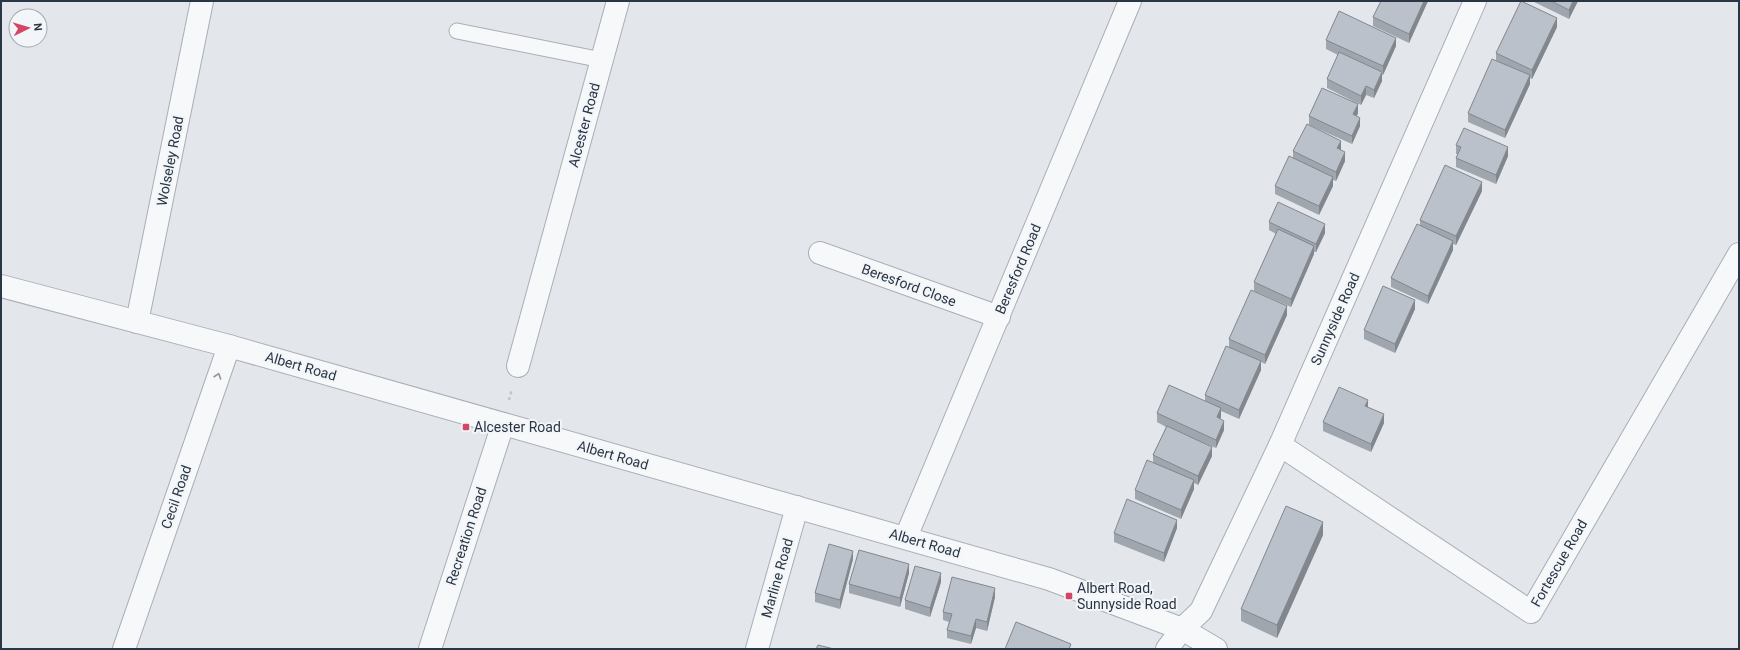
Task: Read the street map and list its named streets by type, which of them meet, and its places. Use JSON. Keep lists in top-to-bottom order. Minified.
{"streets":{"street":["Alcester Road","Wolseley Road","Beresford Road","Beresford Close","Sunnyside Road","Albert Road","Cecil Road","Recreation Road","Fortescue Road","Marline Road"]},"crossings":[["Wolseley Road","Albert Road"],["Beresford Road","Beresford Close"],["Beresford Road","Albert Road"],["Sunnyside Road","Albert Road"],["Sunnyside Road","Fortescue Road"],["Albert Road","Cecil Road"],["Albert Road","Recreation Road"],["Albert Road","Marline Road"]],"one_way":["Cecil Road"],"places":{"transit":["Alcester Road","Albert Road, Sunnyside Road"]},"north":"right"}
